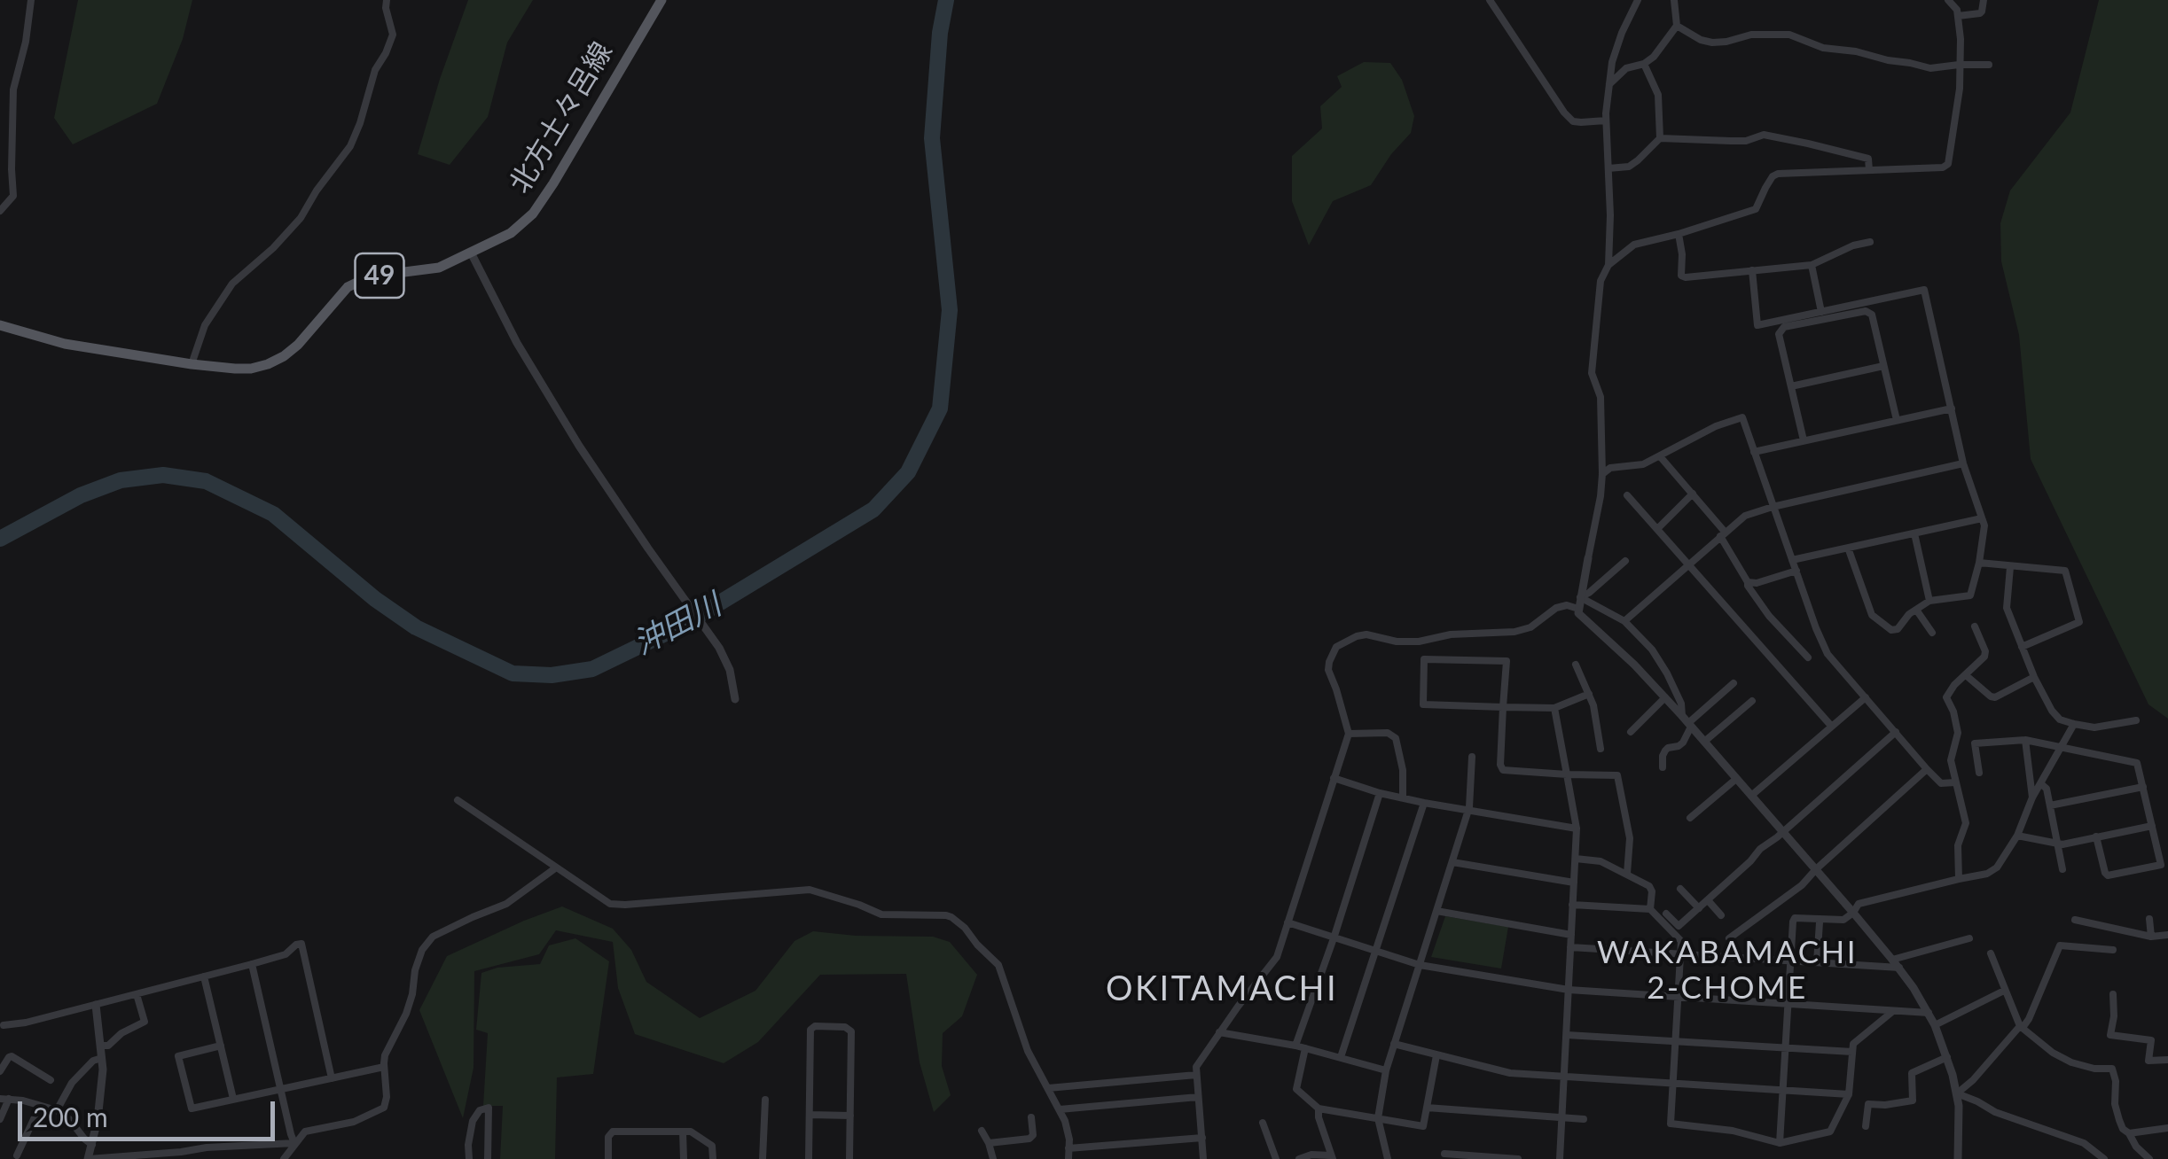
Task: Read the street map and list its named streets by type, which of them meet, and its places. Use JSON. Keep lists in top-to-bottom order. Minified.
{"streets":{"main road":["北方土々呂線","49"]},"districts":["WAKABAMACHI 2-CHOME","OKITAMACHI"],"water":["沖田川"],"scale_bar":"200 m"}
